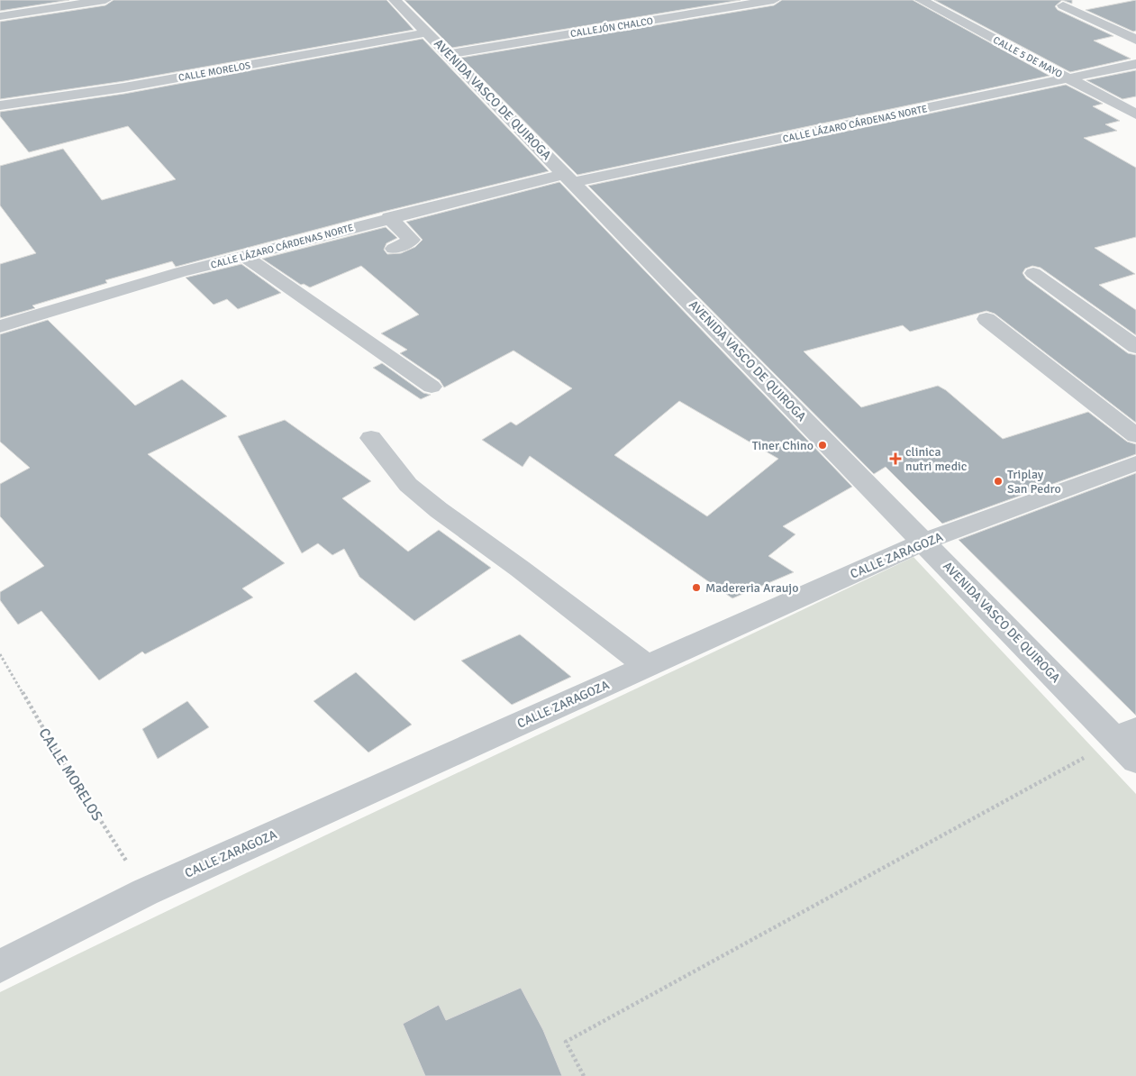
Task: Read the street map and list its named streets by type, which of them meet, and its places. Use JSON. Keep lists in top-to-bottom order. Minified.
{"streets":{"street":["CALLEJÓN CHALCO","CALLE 5 DE MAYO","CALLE MORELOS","AVENIDA VASCO DE QUIROGA","CALLE LÁZARO CÁRDENAS NORTE","CALLE ZARAGOZA"]},"crossings":[["CALLEJÓN CHALCO","AVENIDA VASCO DE QUIROGA"],["CALLE 5 DE MAYO","CALLE LÁZARO CÁRDENAS NORTE"],["CALLE MORELOS","AVENIDA VASCO DE QUIROGA"],["CALLE MORELOS","CALLE ZARAGOZA"],["AVENIDA VASCO DE QUIROGA","CALLE LÁZARO CÁRDENAS NORTE"],["AVENIDA VASCO DE QUIROGA","CALLE ZARAGOZA"]],"places":{"other":["Tiner Chino","Triplay San Pedro","Madereria Araujo"],"health":["clinica nutri medic"]}}
